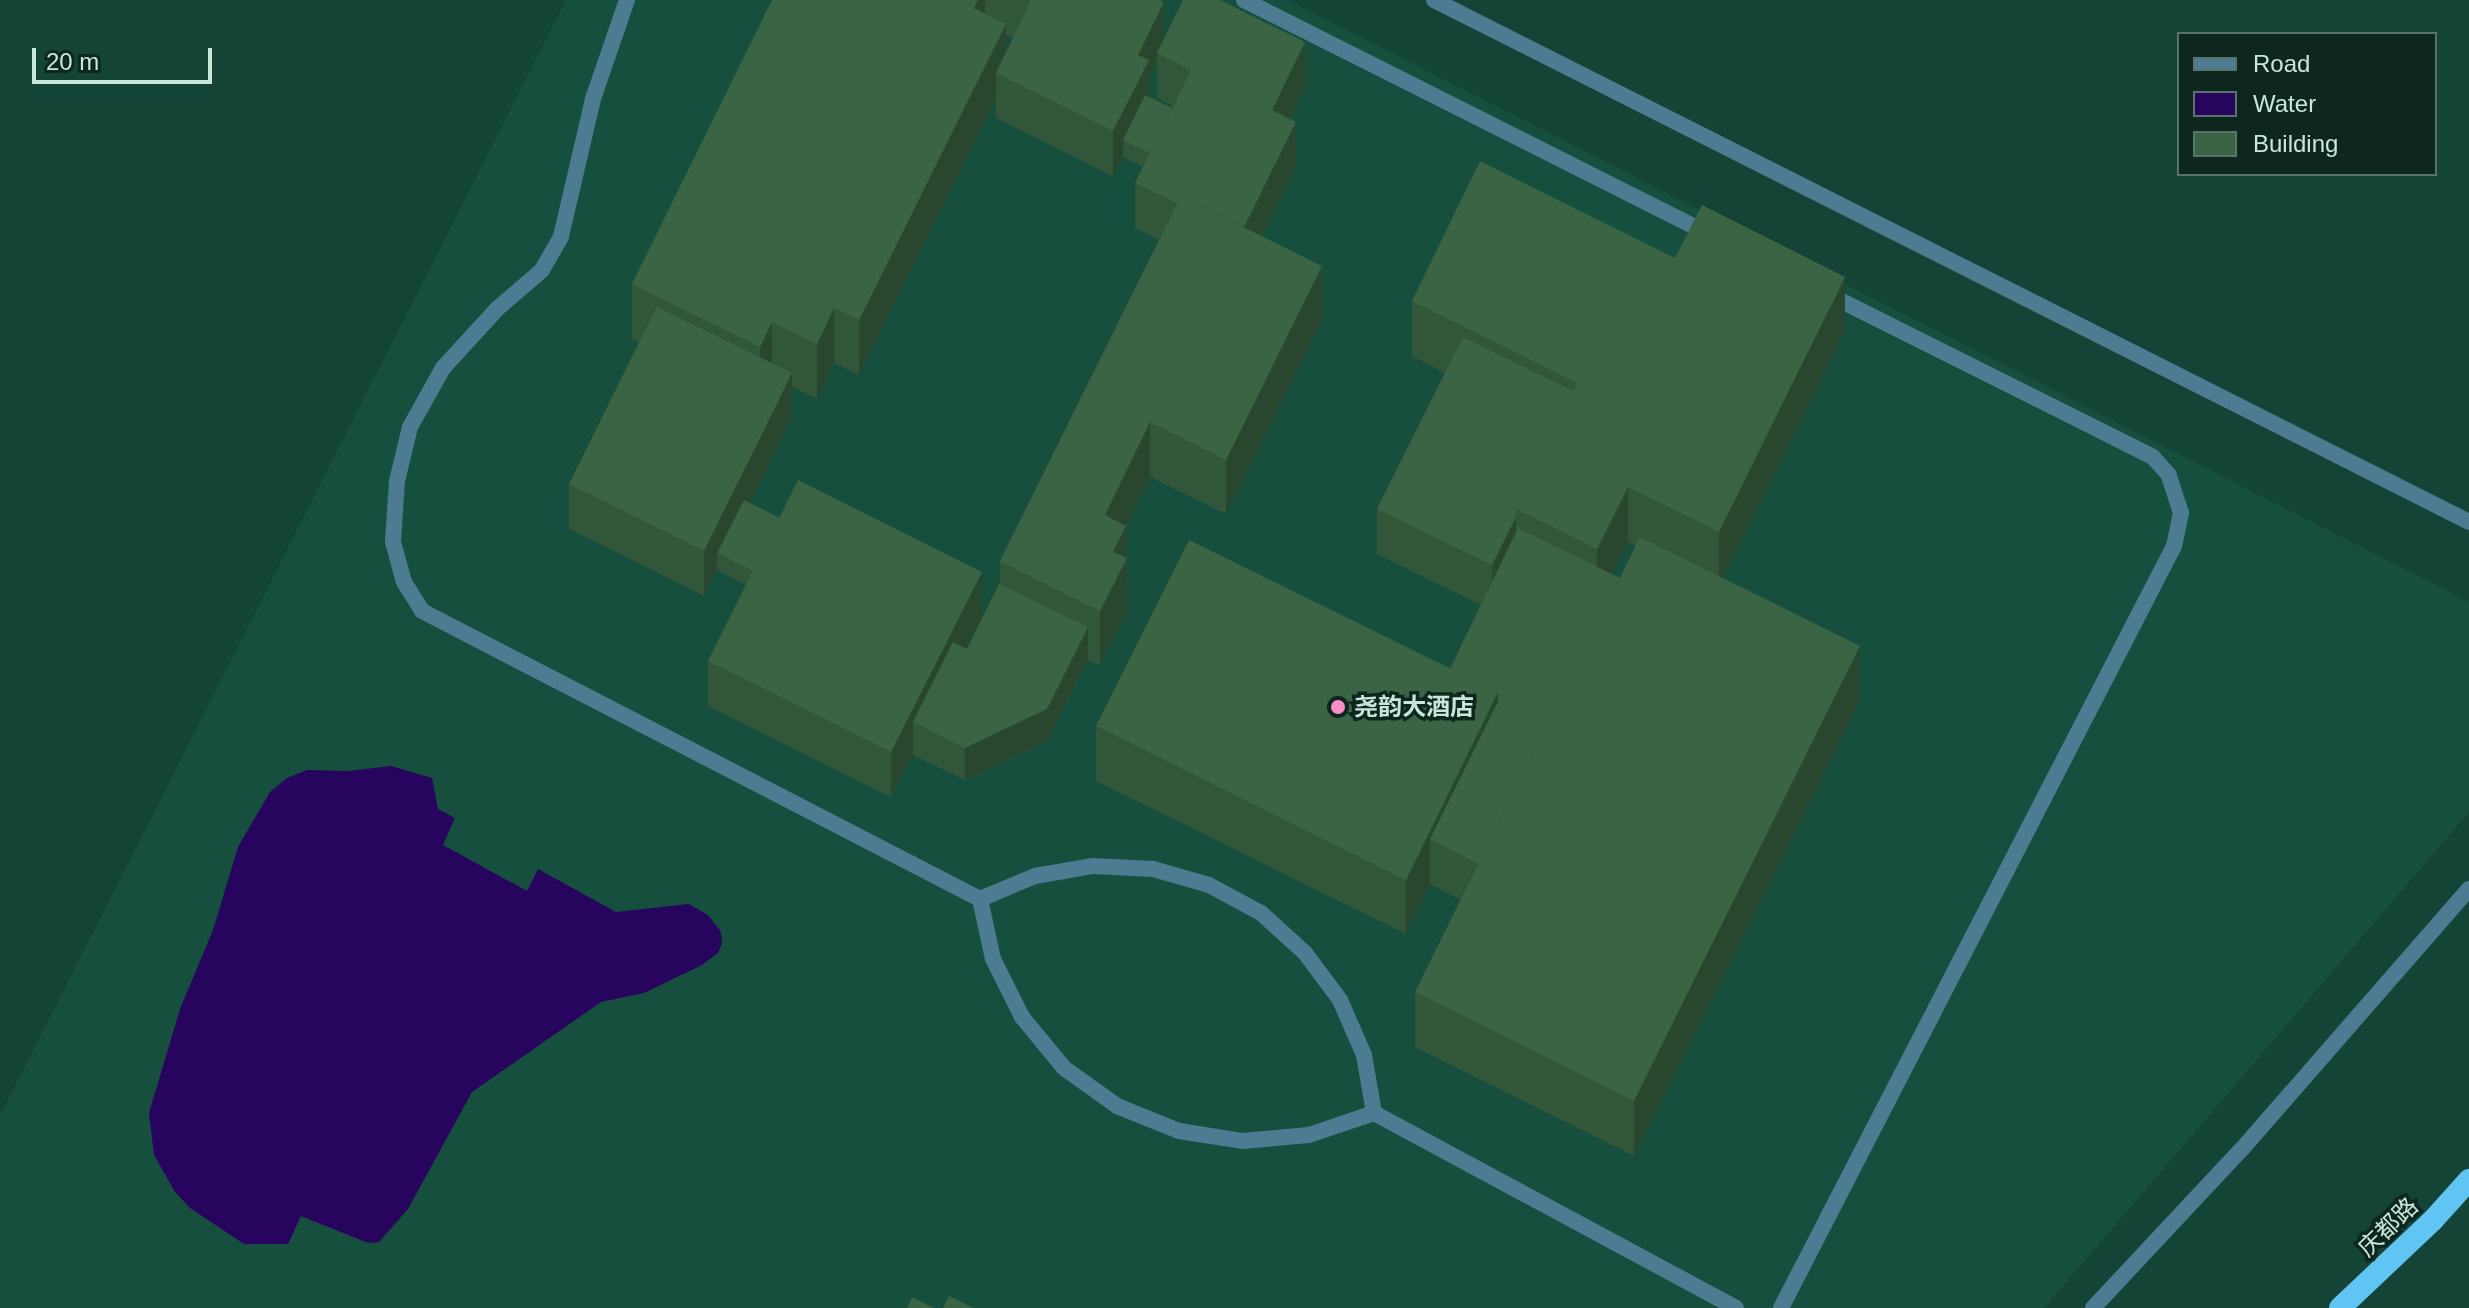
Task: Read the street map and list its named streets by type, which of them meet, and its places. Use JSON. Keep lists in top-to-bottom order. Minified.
{"streets":{"highway":["庆都路"]},"places":["尧韵大酒店"],"legend":["Road","Water","Building"],"scale_bar":"20 m"}
